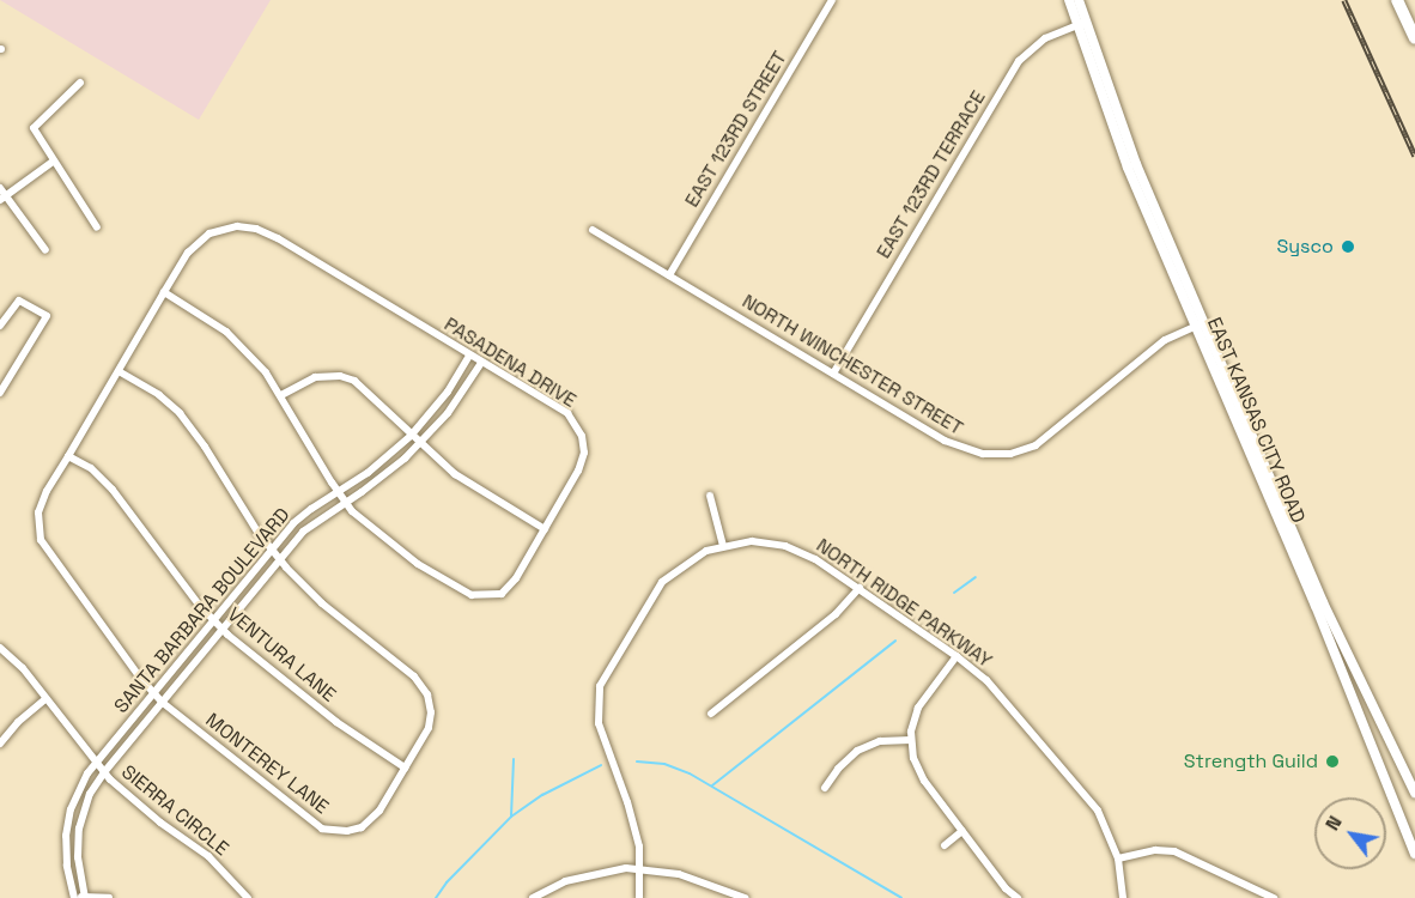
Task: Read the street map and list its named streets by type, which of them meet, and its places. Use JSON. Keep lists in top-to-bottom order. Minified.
{"streets":{"main road":["EAST KANSAS CITY ROAD"],"street":["EAST 123RD STREET","EAST 123RD TERRACE","PASADENA DRIVE","NORTH WINCHESTER STREET","NORTH RIDGE PARKWAY","SANTA BARBARA BOULEVARD","VENTURA LANE","MONTEREY LANE","SIERRA CIRCLE"]},"crossings":[["EAST 123RD STREET","NORTH WINCHESTER STREET"],["EAST 123RD TERRACE","NORTH WINCHESTER STREET"],["EAST 123RD TERRACE","EAST KANSAS CITY ROAD"],["PASADENA DRIVE","SANTA BARBARA BOULEVARD"],["PASADENA DRIVE","MONTEREY LANE"],["NORTH WINCHESTER STREET","EAST KANSAS CITY ROAD"],["SANTA BARBARA BOULEVARD","VENTURA LANE"],["SANTA BARBARA BOULEVARD","MONTEREY LANE"],["SANTA BARBARA BOULEVARD","SIERRA CIRCLE"],["VENTURA LANE","MONTEREY LANE"]],"places":["Sysco","Strength Guild"],"north":"top left"}
